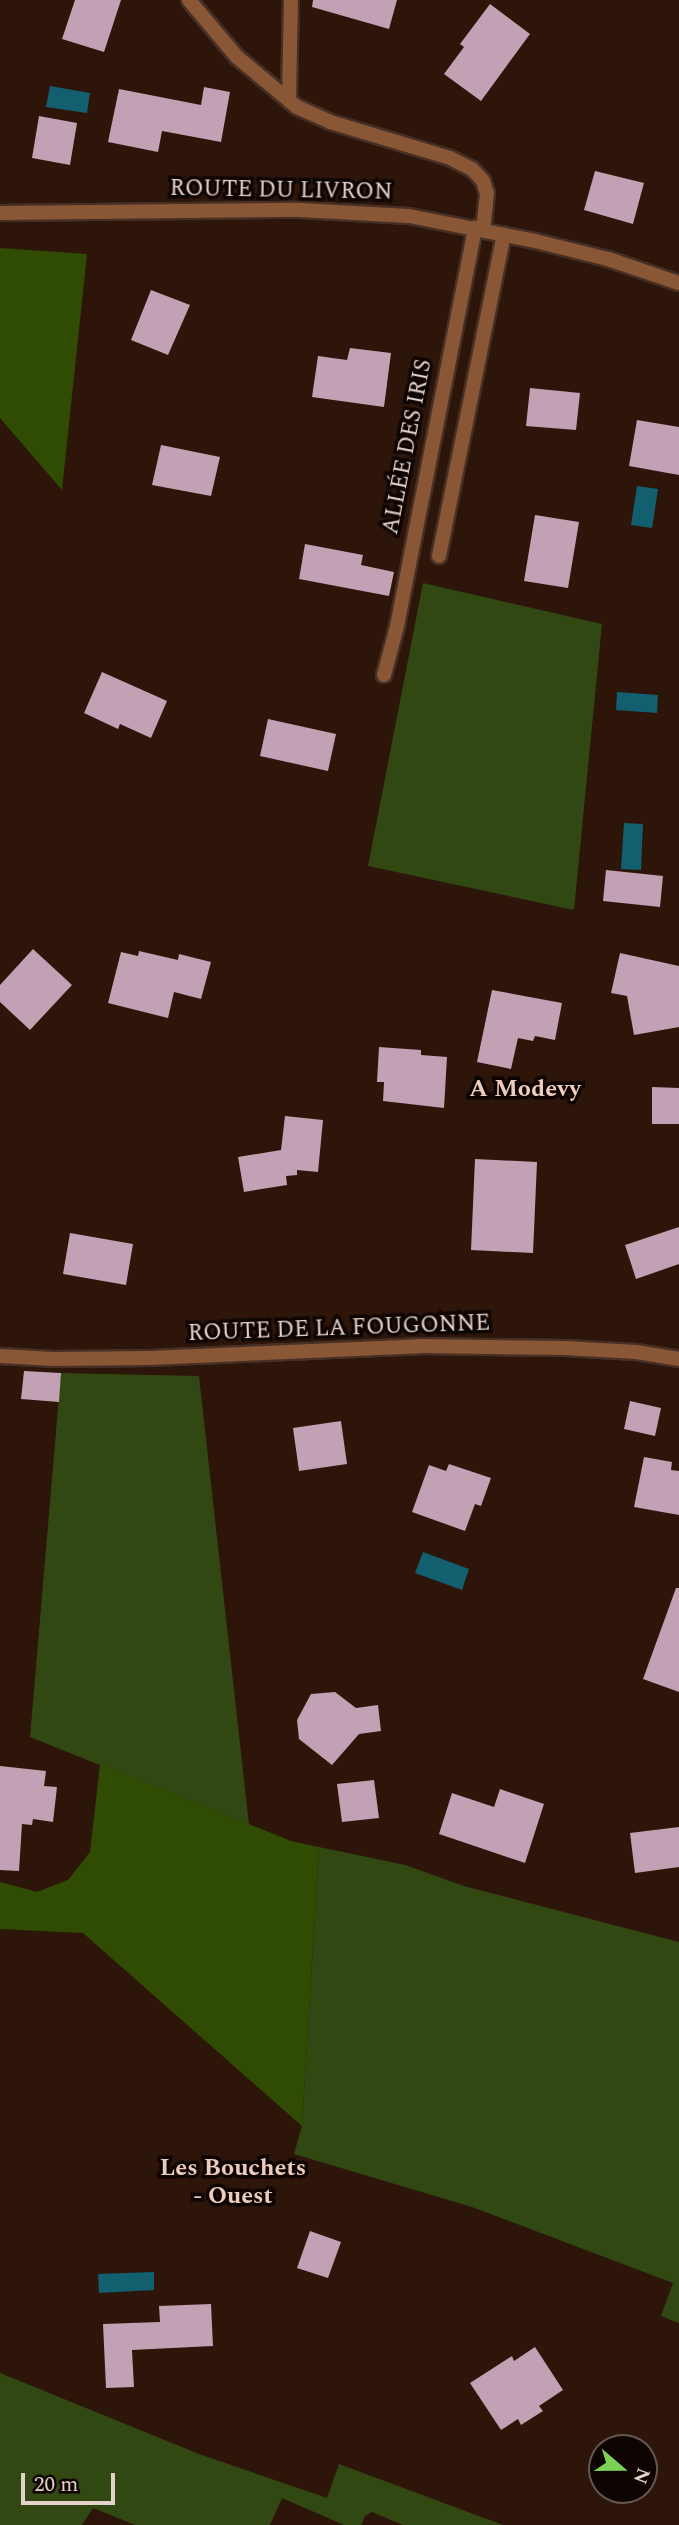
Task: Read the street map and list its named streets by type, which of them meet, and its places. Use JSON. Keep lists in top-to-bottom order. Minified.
{"streets":{"street":["ROUTE DU LIVRON","ALLÉE DES IRIS","ROUTE DE LA FOUGONNE"]},"crossings":[["ROUTE DU LIVRON","ALLÉE DES IRIS"]],"districts":["A Modevy","Les Bouchets - Ouest"],"scale_bar":"20 m","north":"right"}
